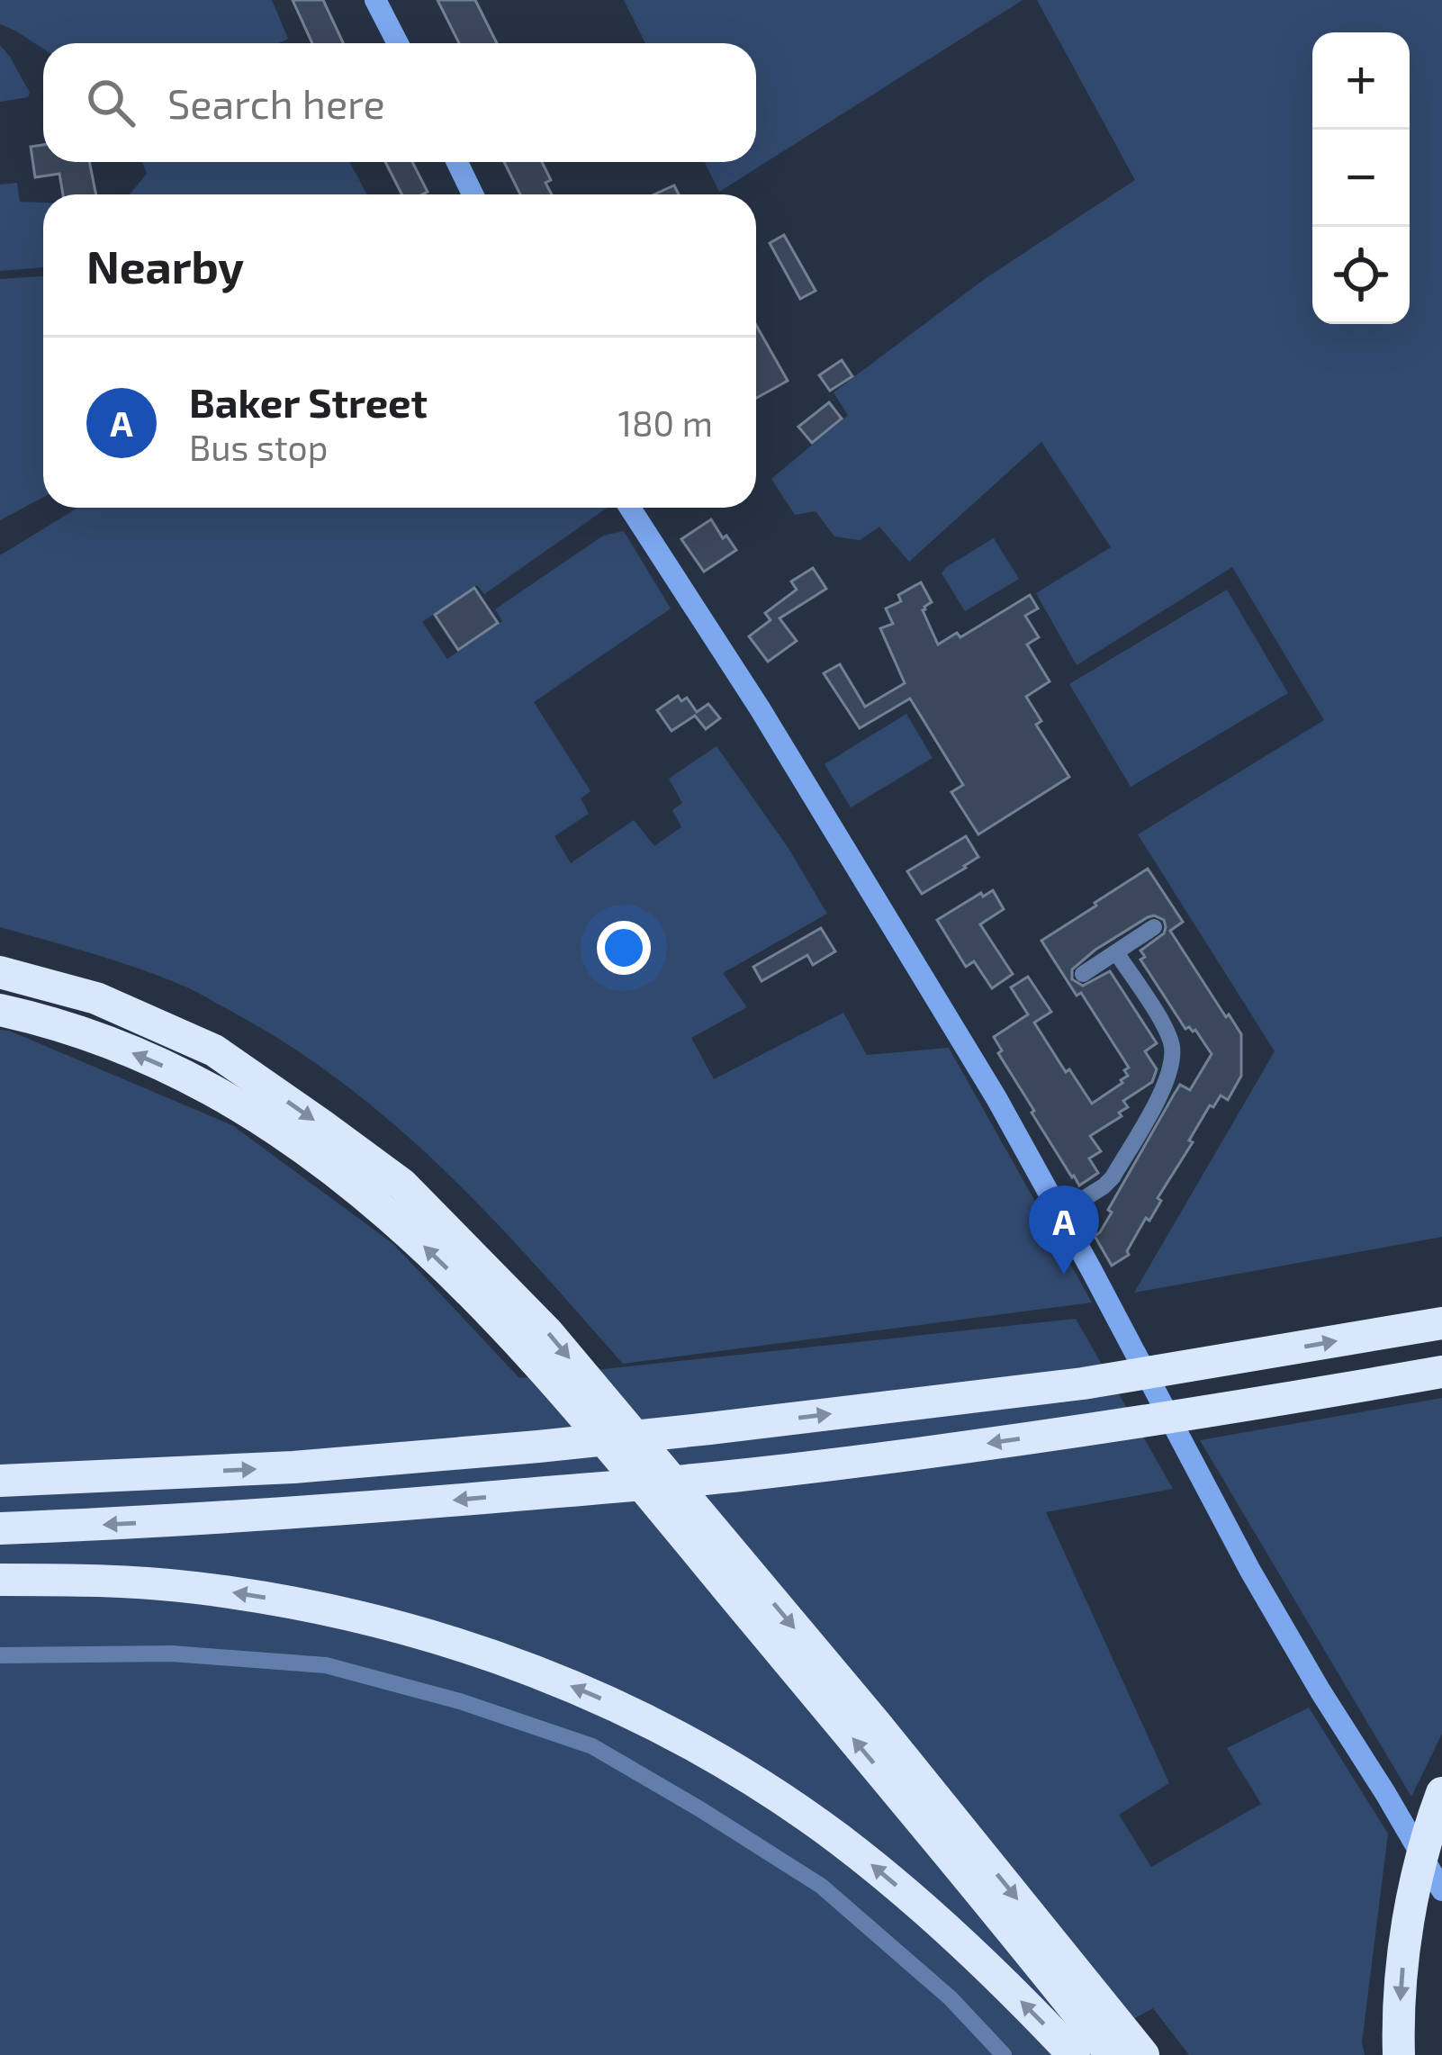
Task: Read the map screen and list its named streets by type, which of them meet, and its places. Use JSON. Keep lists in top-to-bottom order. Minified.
{"page":{"map_buttons":["+","−"],"search":"Search here","heading":"Nearby","list":[{"mark":"A","name":"Baker Street","note":"Bus stop","value":"180 m"}],"pins":"A"}}
